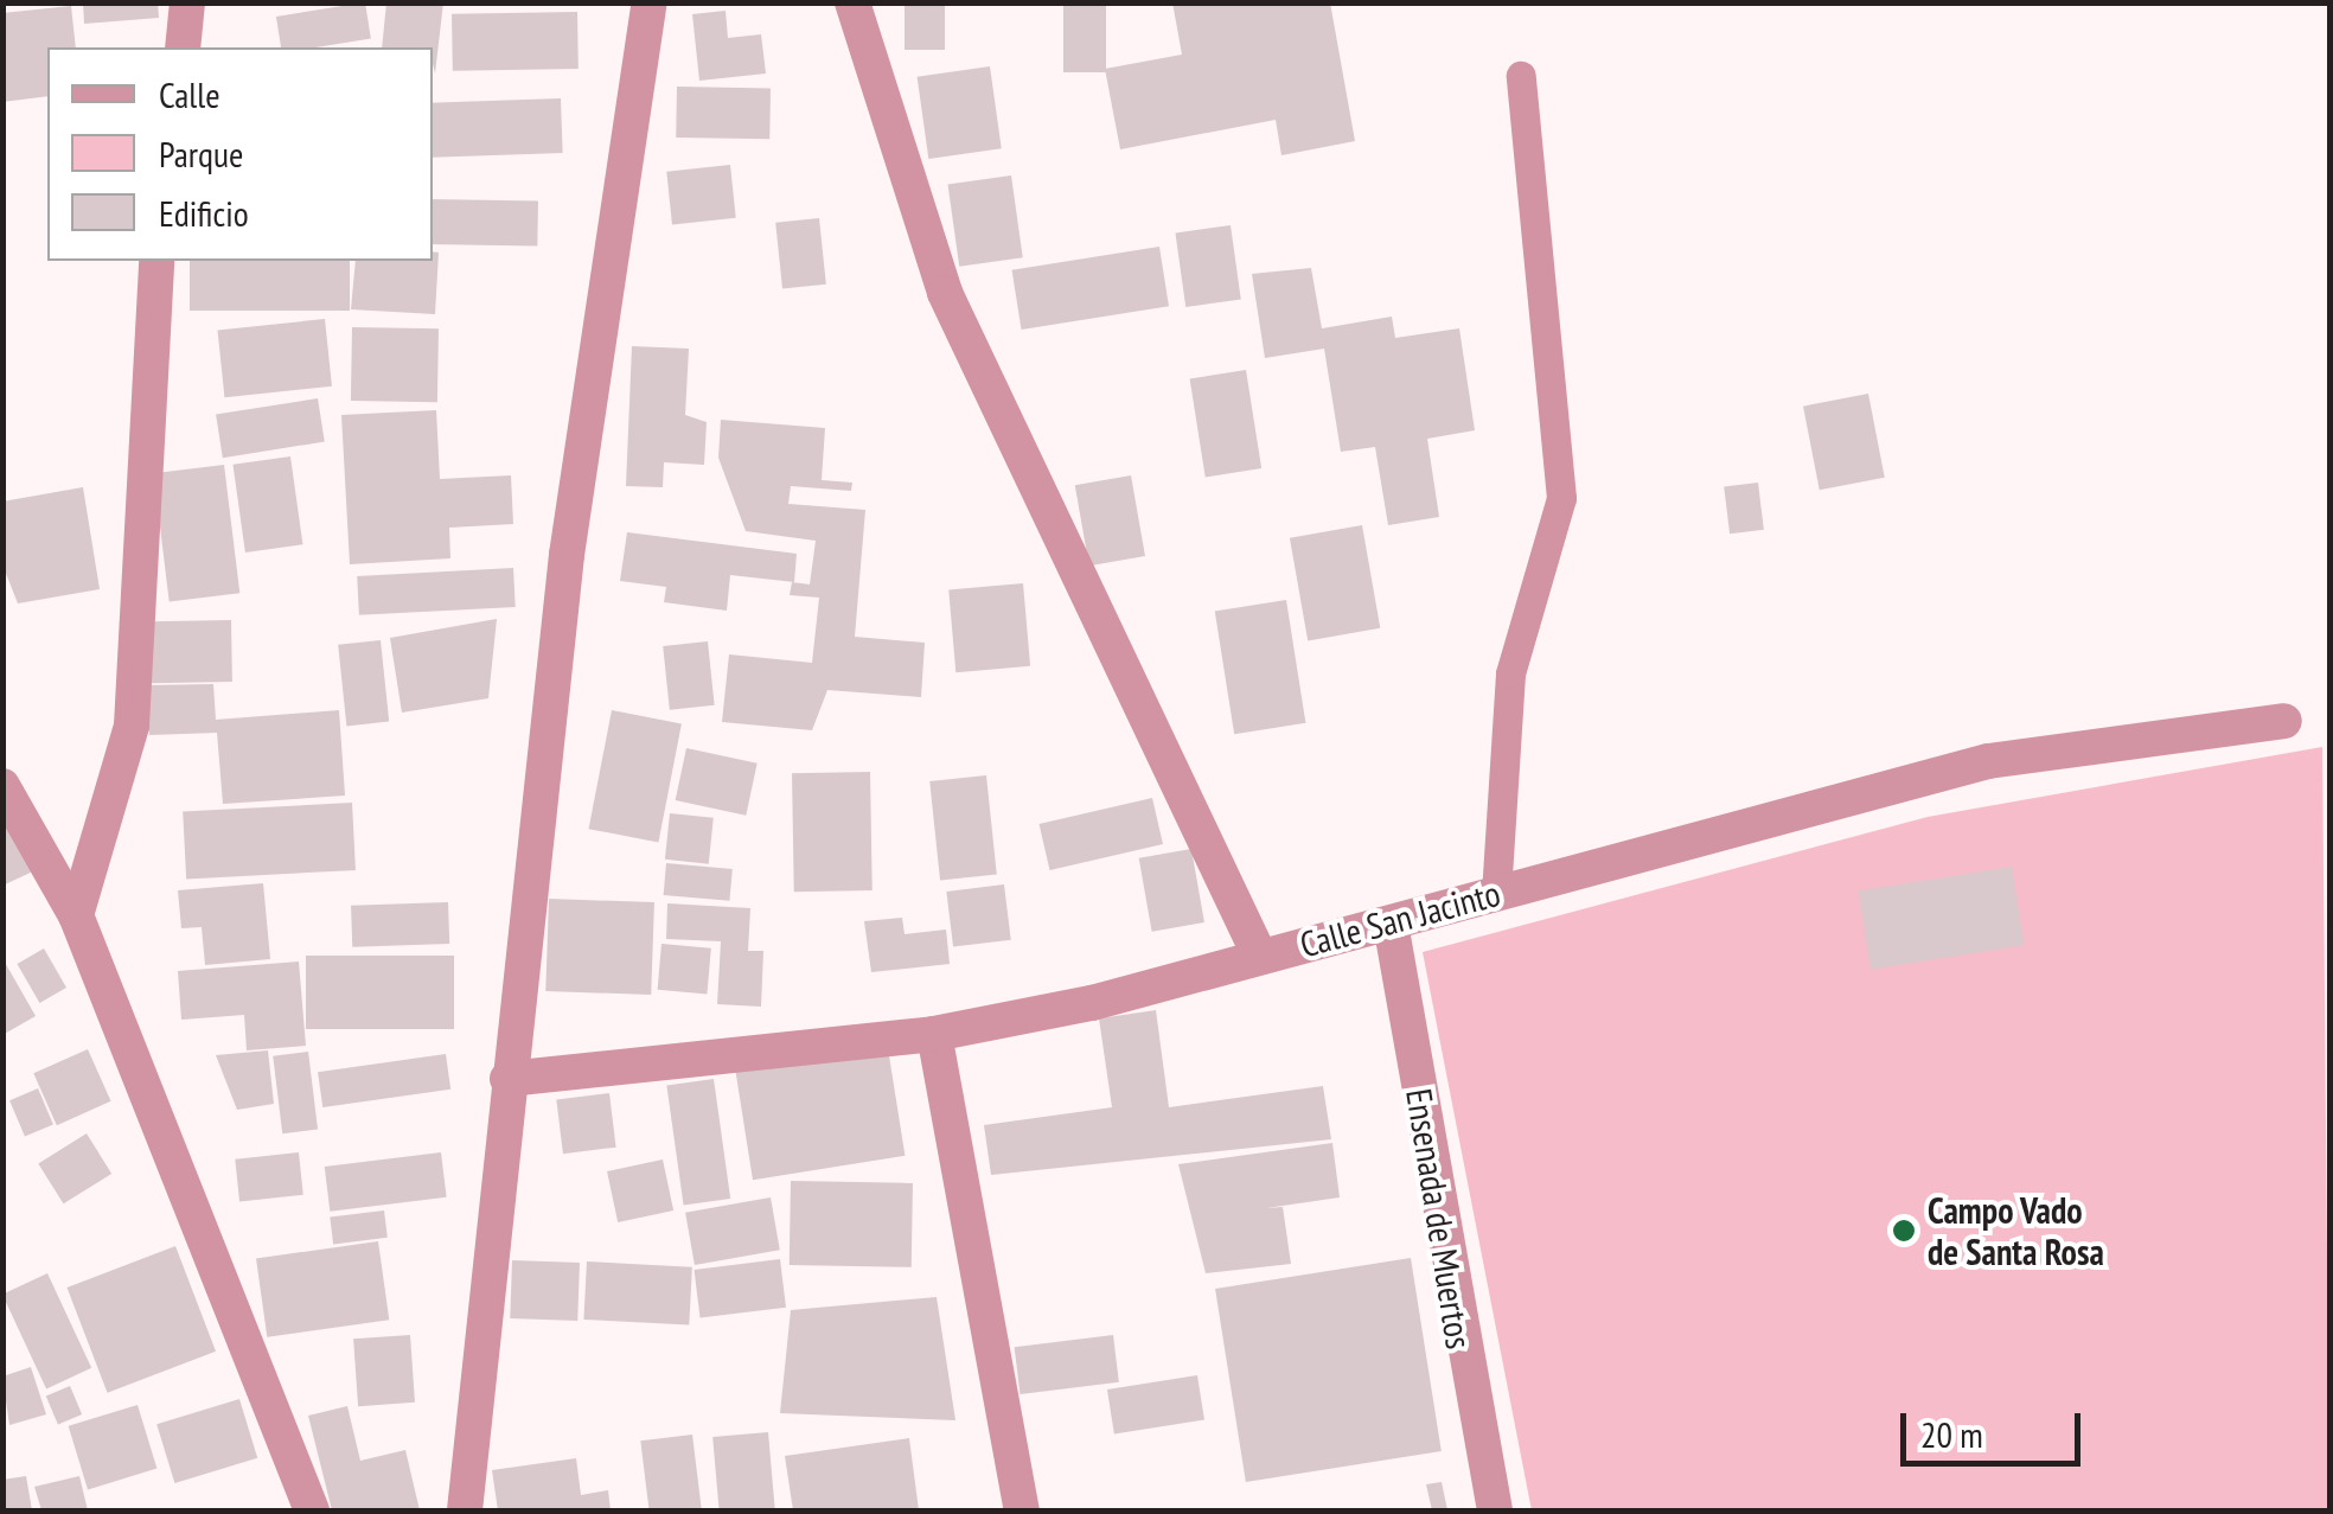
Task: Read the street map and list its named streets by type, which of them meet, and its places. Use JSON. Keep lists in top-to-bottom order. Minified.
{"streets":{"street":["Calle San Jacinto","Ensenada de Muertos"]},"crossings":[["Calle San Jacinto","Ensenada de Muertos"]],"places":["Campo Vado de Santa Rosa"],"legend":["Calle","Parque","Edificio"],"scale_bar":"20 m"}
